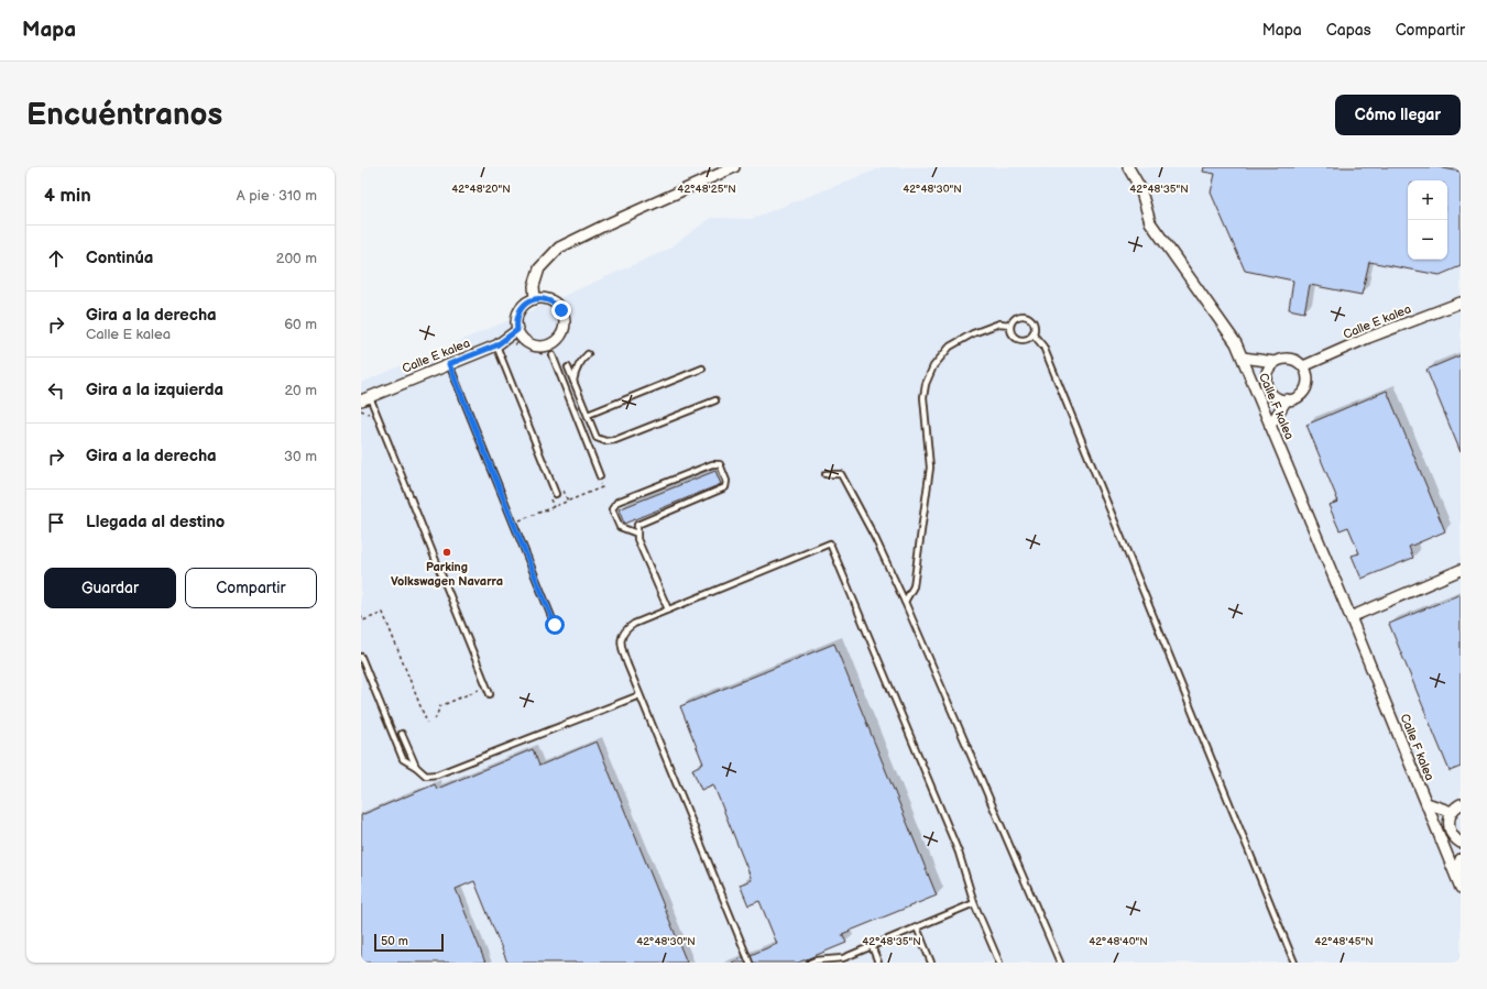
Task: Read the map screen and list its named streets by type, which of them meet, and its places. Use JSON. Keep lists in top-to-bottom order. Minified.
{"streets":{"street":["Calle E kalea","Calle F kalea"]},"places":["Parking Volkswagen Navarra"],"scale_bar":"50 m","page":{"header":"Mapa","nav":["Mapa","Capas","Compartir"],"buttons":["Cómo llegar",["Guardar","Compartir"]],"title":"Encuéntranos","heading":["4 min","A pie · 310 m"],"map_buttons":["+","−"],"list":[["Continúa","200 m"],["Gira a la derecha","Calle E kalea","60 m"],["Gira a la izquierda","20 m"],["Gira a la derecha","30 m"],"Llegada al destino"],"scale":"50 m"},"coordinates":["42°48'25\"N","42°48'30\"N","42°48'35\"N","42°48'20\"N","42°48'40\"N","42°48'45\"N"]}
